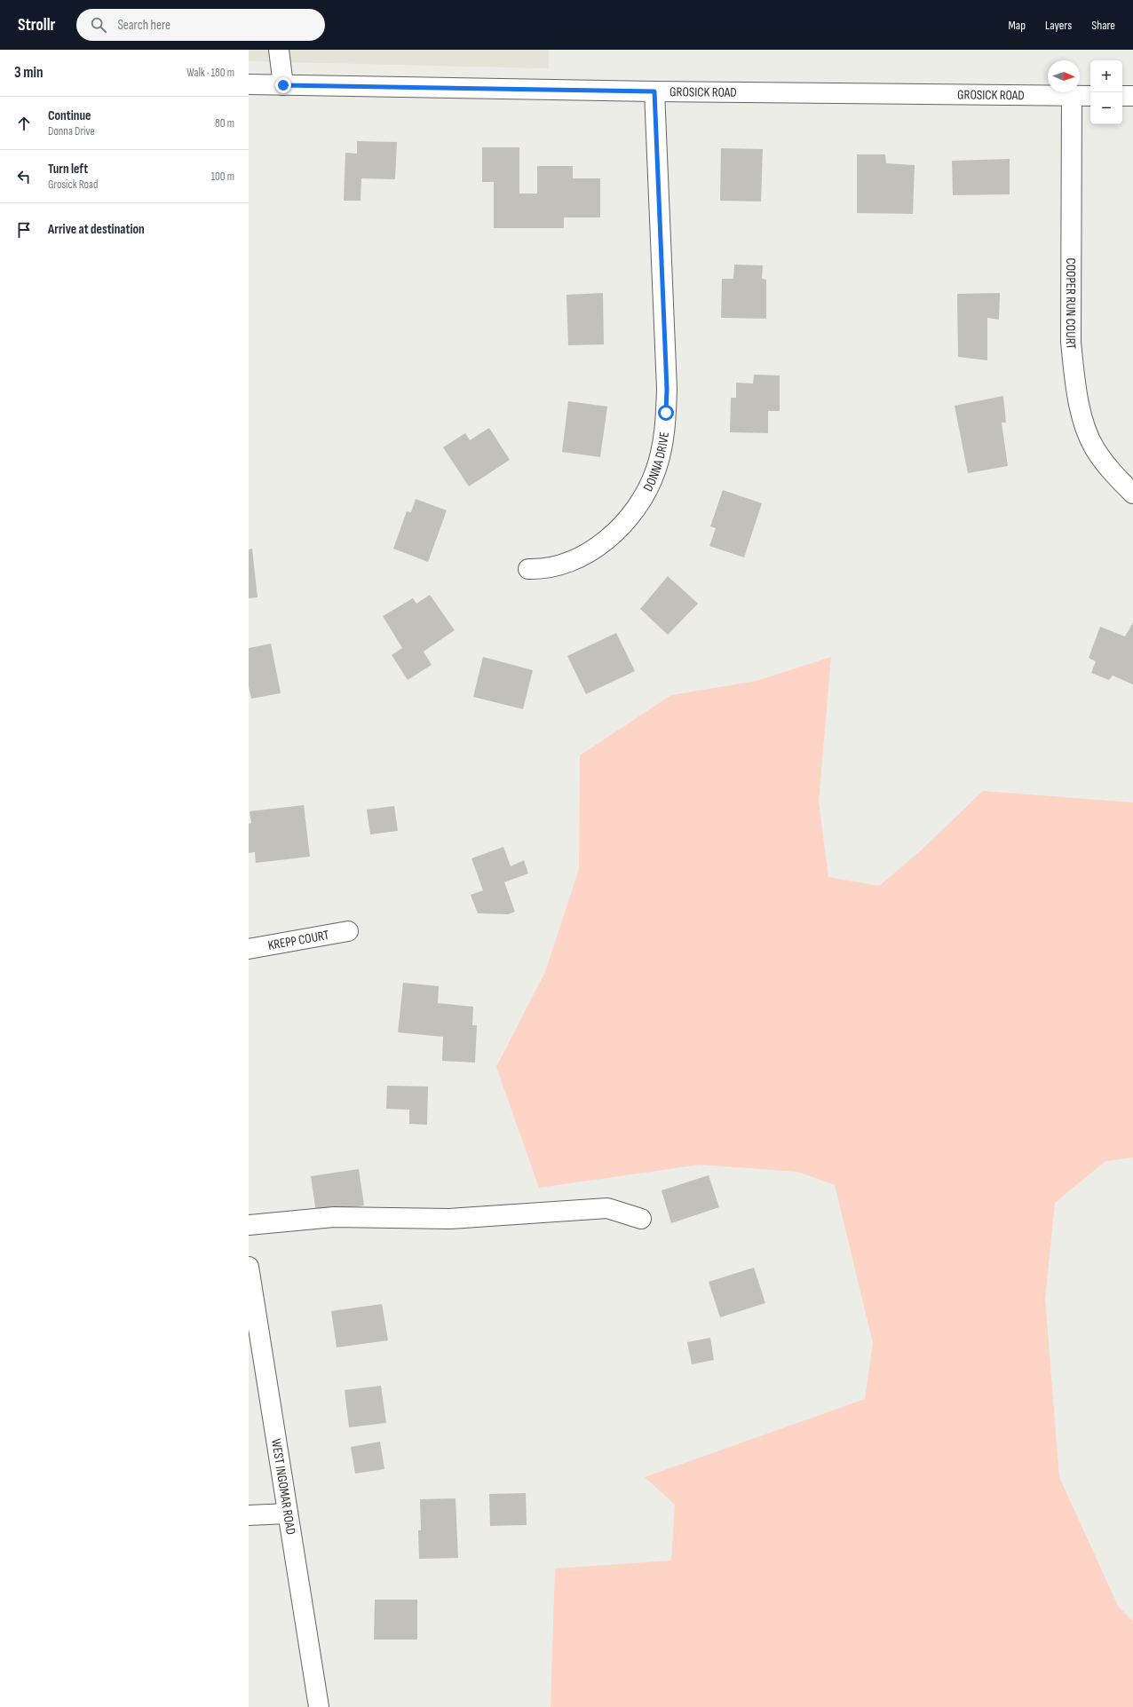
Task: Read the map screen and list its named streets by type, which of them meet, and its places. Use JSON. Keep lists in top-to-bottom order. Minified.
{"streets":{"street":["GROSICK ROAD","COOPER RUN COURT","DONNA DRIVE","KREPP COURT","WEST INGOMAR ROAD"]},"crossings":[["GROSICK ROAD","COOPER RUN COURT"],["GROSICK ROAD","DONNA DRIVE"]],"north":"right","page":{"header":"Strollr","search":"Search here","nav":["Map","Layers","Share"],"heading":["3 min","Walk · 180 m"],"map_buttons":["+","−"],"list":[["Continue","Donna Drive","80 m"],["Turn left","Grosick Road","100 m"],"Arrive at destination"]}}
